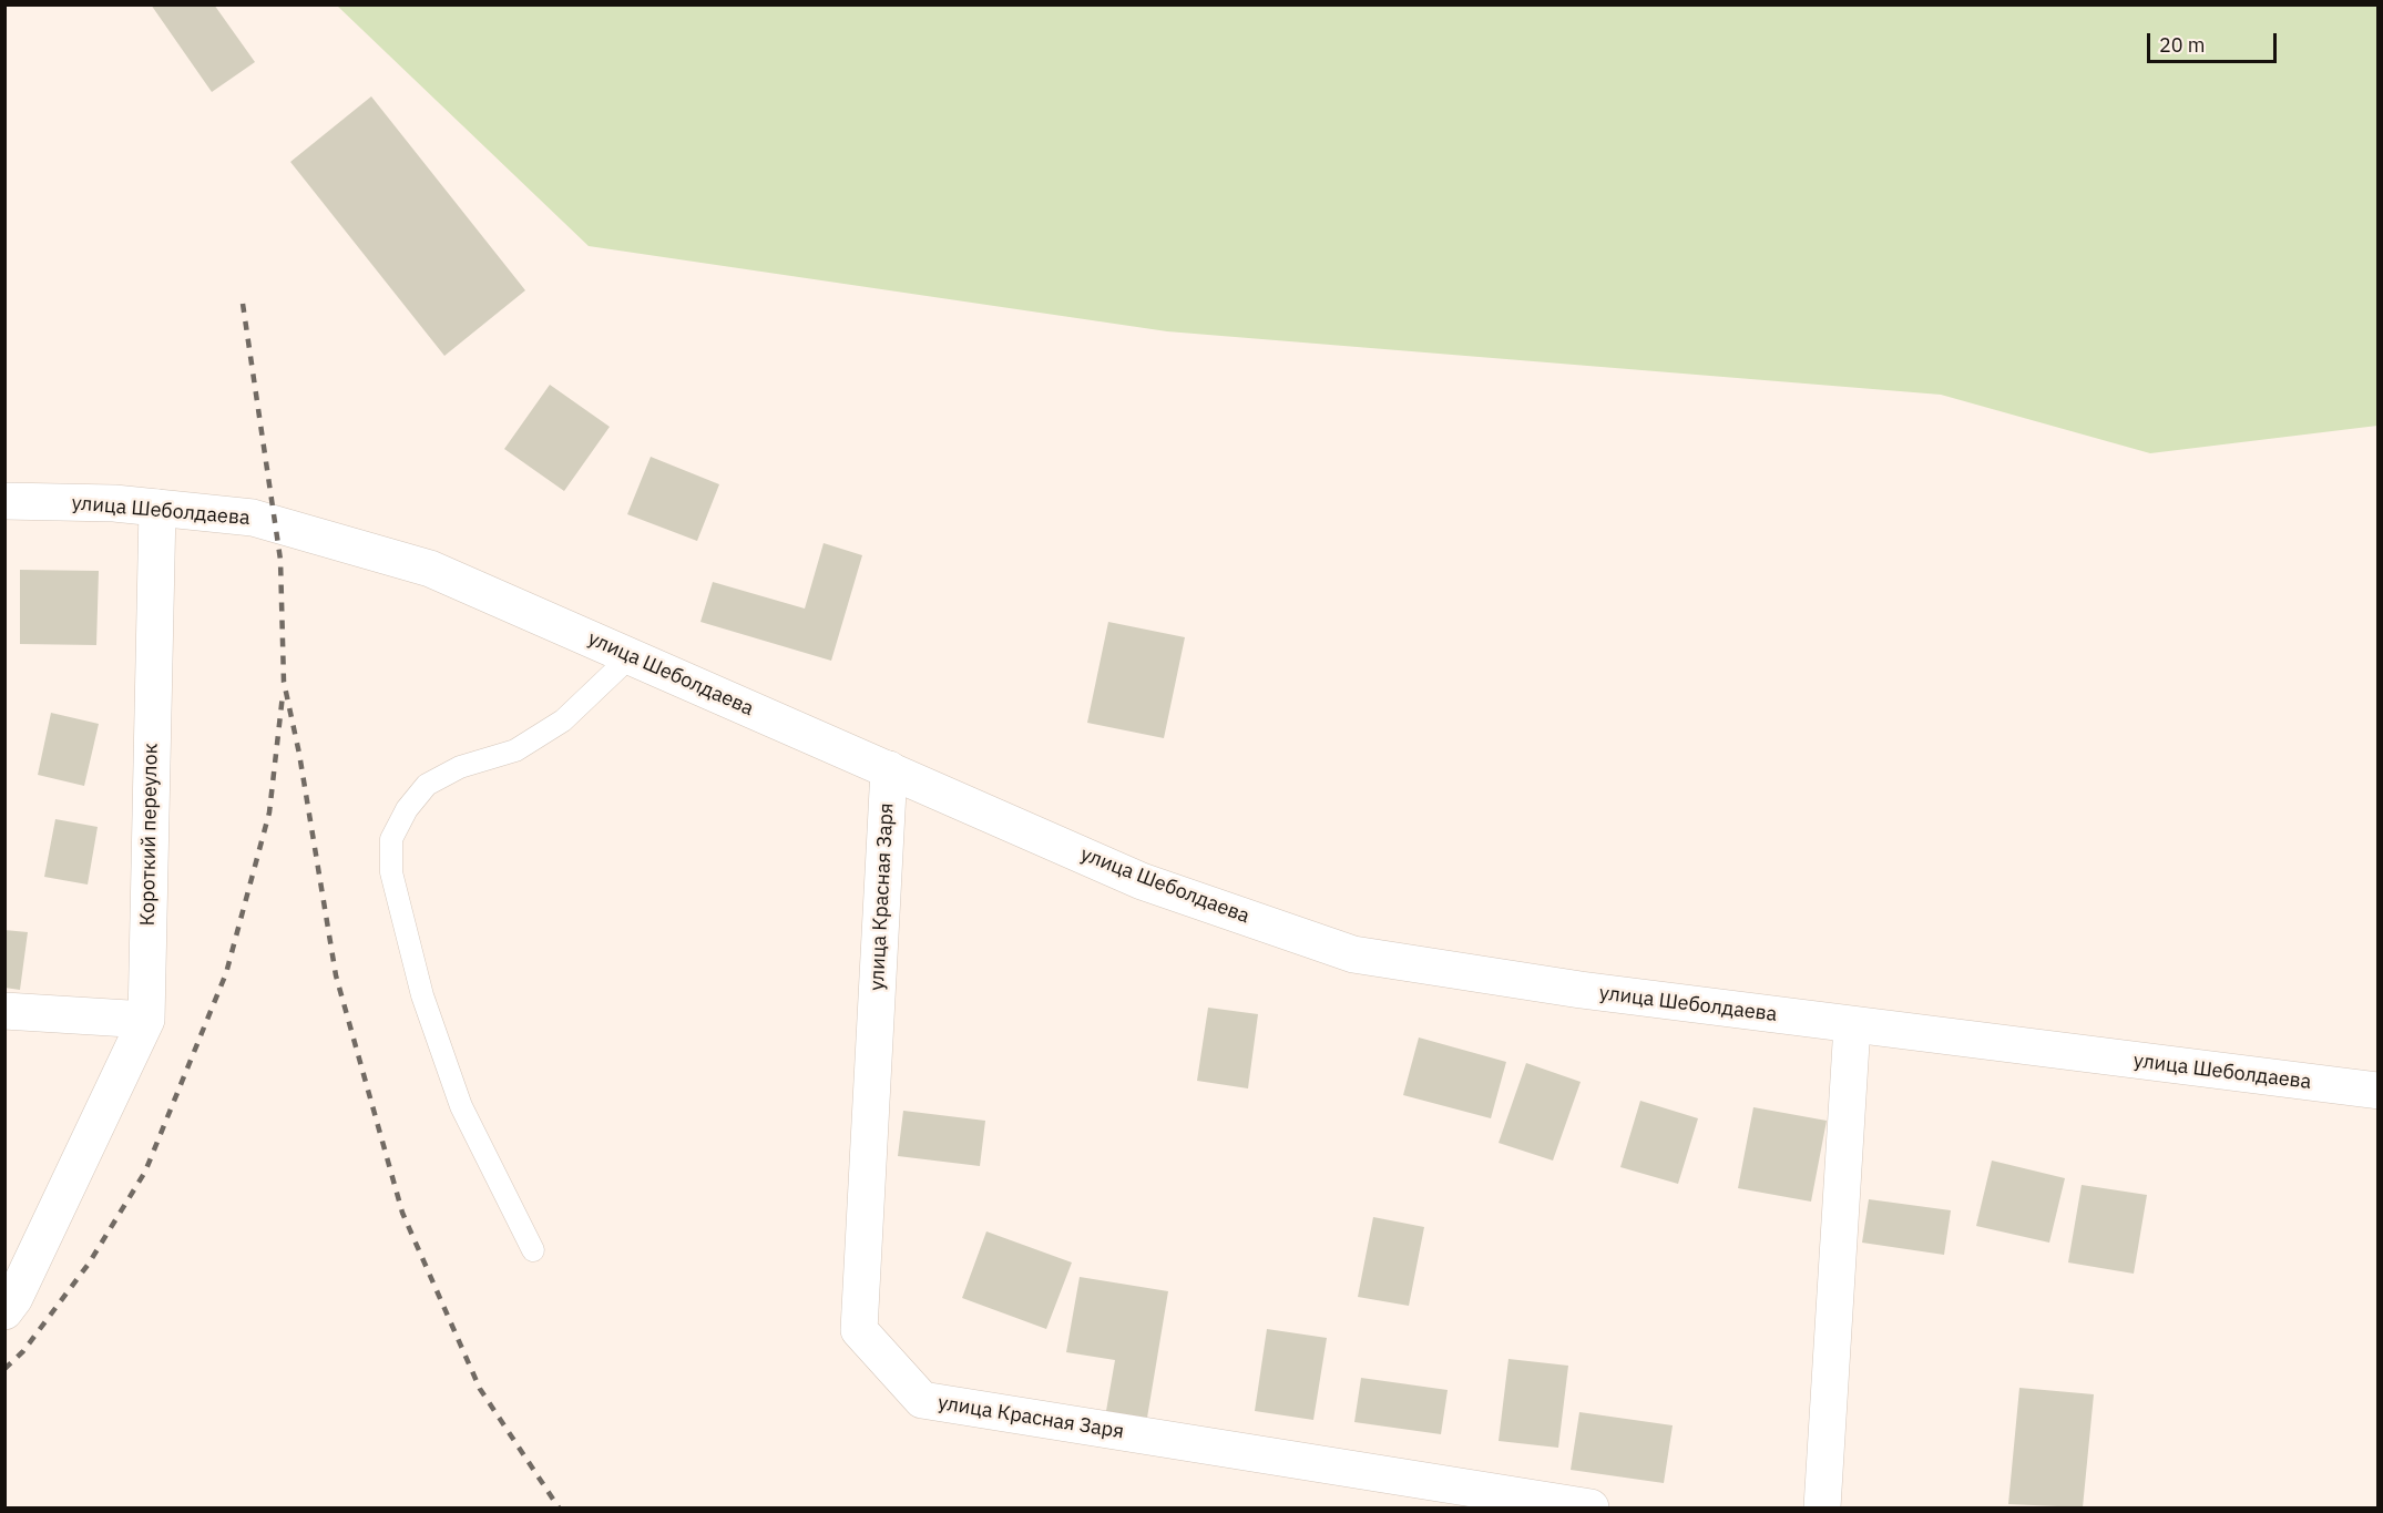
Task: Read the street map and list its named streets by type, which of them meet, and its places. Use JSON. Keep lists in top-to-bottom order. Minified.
{"streets":{"street":["улица Шеболдаева","Короткий переулок","улица Красная Заря"]},"crossings":[["улица Шеболдаева","Короткий переулок"],["улица Шеболдаева","улица Красная Заря"]],"scale_bar":"20 m"}
